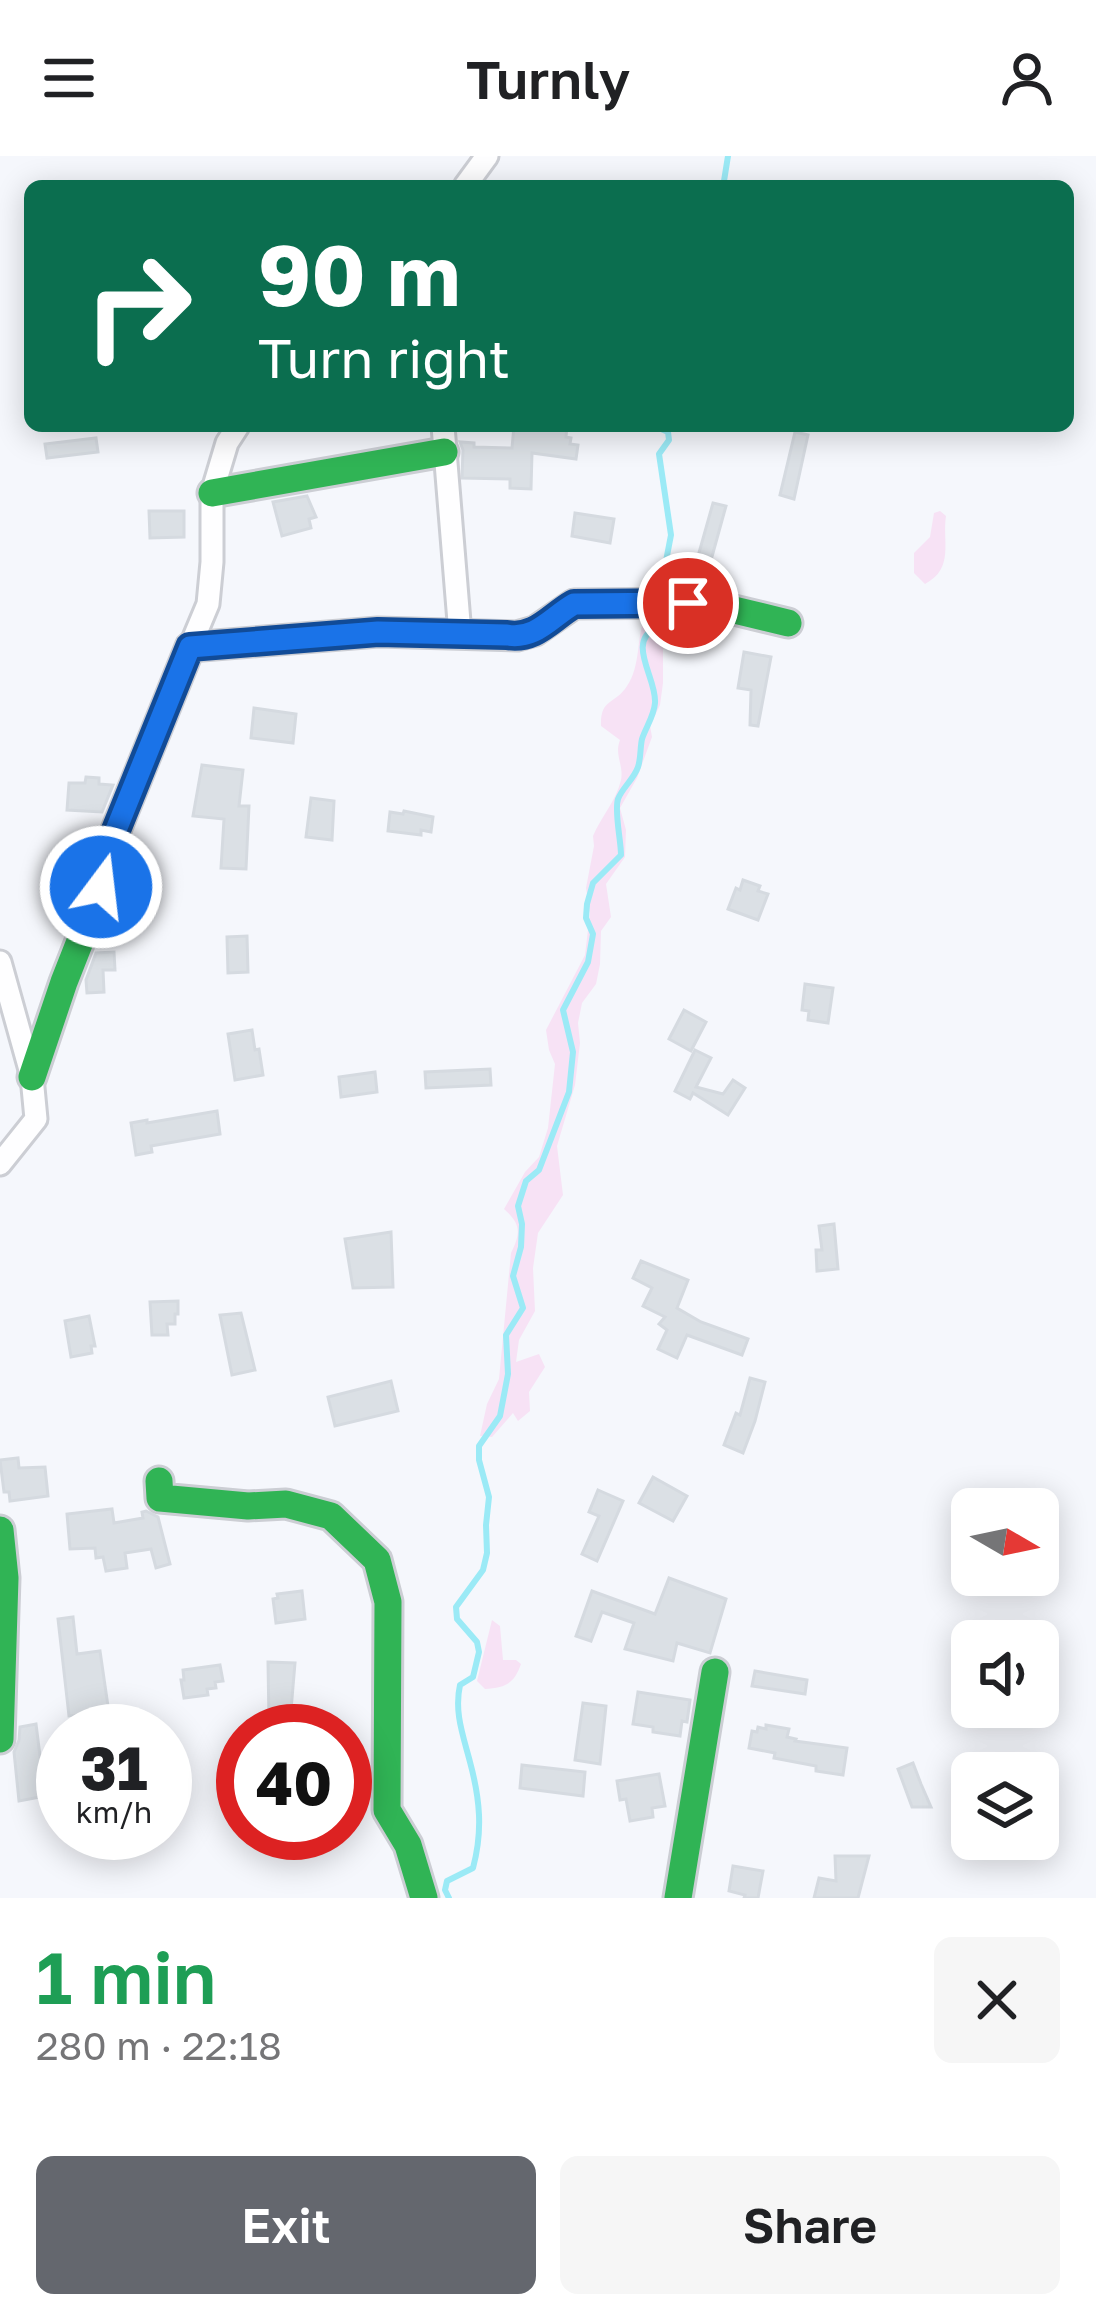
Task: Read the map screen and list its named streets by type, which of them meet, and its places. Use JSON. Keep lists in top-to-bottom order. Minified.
{"north":"right","page":{"header":"Turnly","turn":["90 m","Turn right"],"speed":"31 km/h","limit":"40","heading":["1 min","280 m · 22:18"],"buttons":["Exit","Share"]}}
